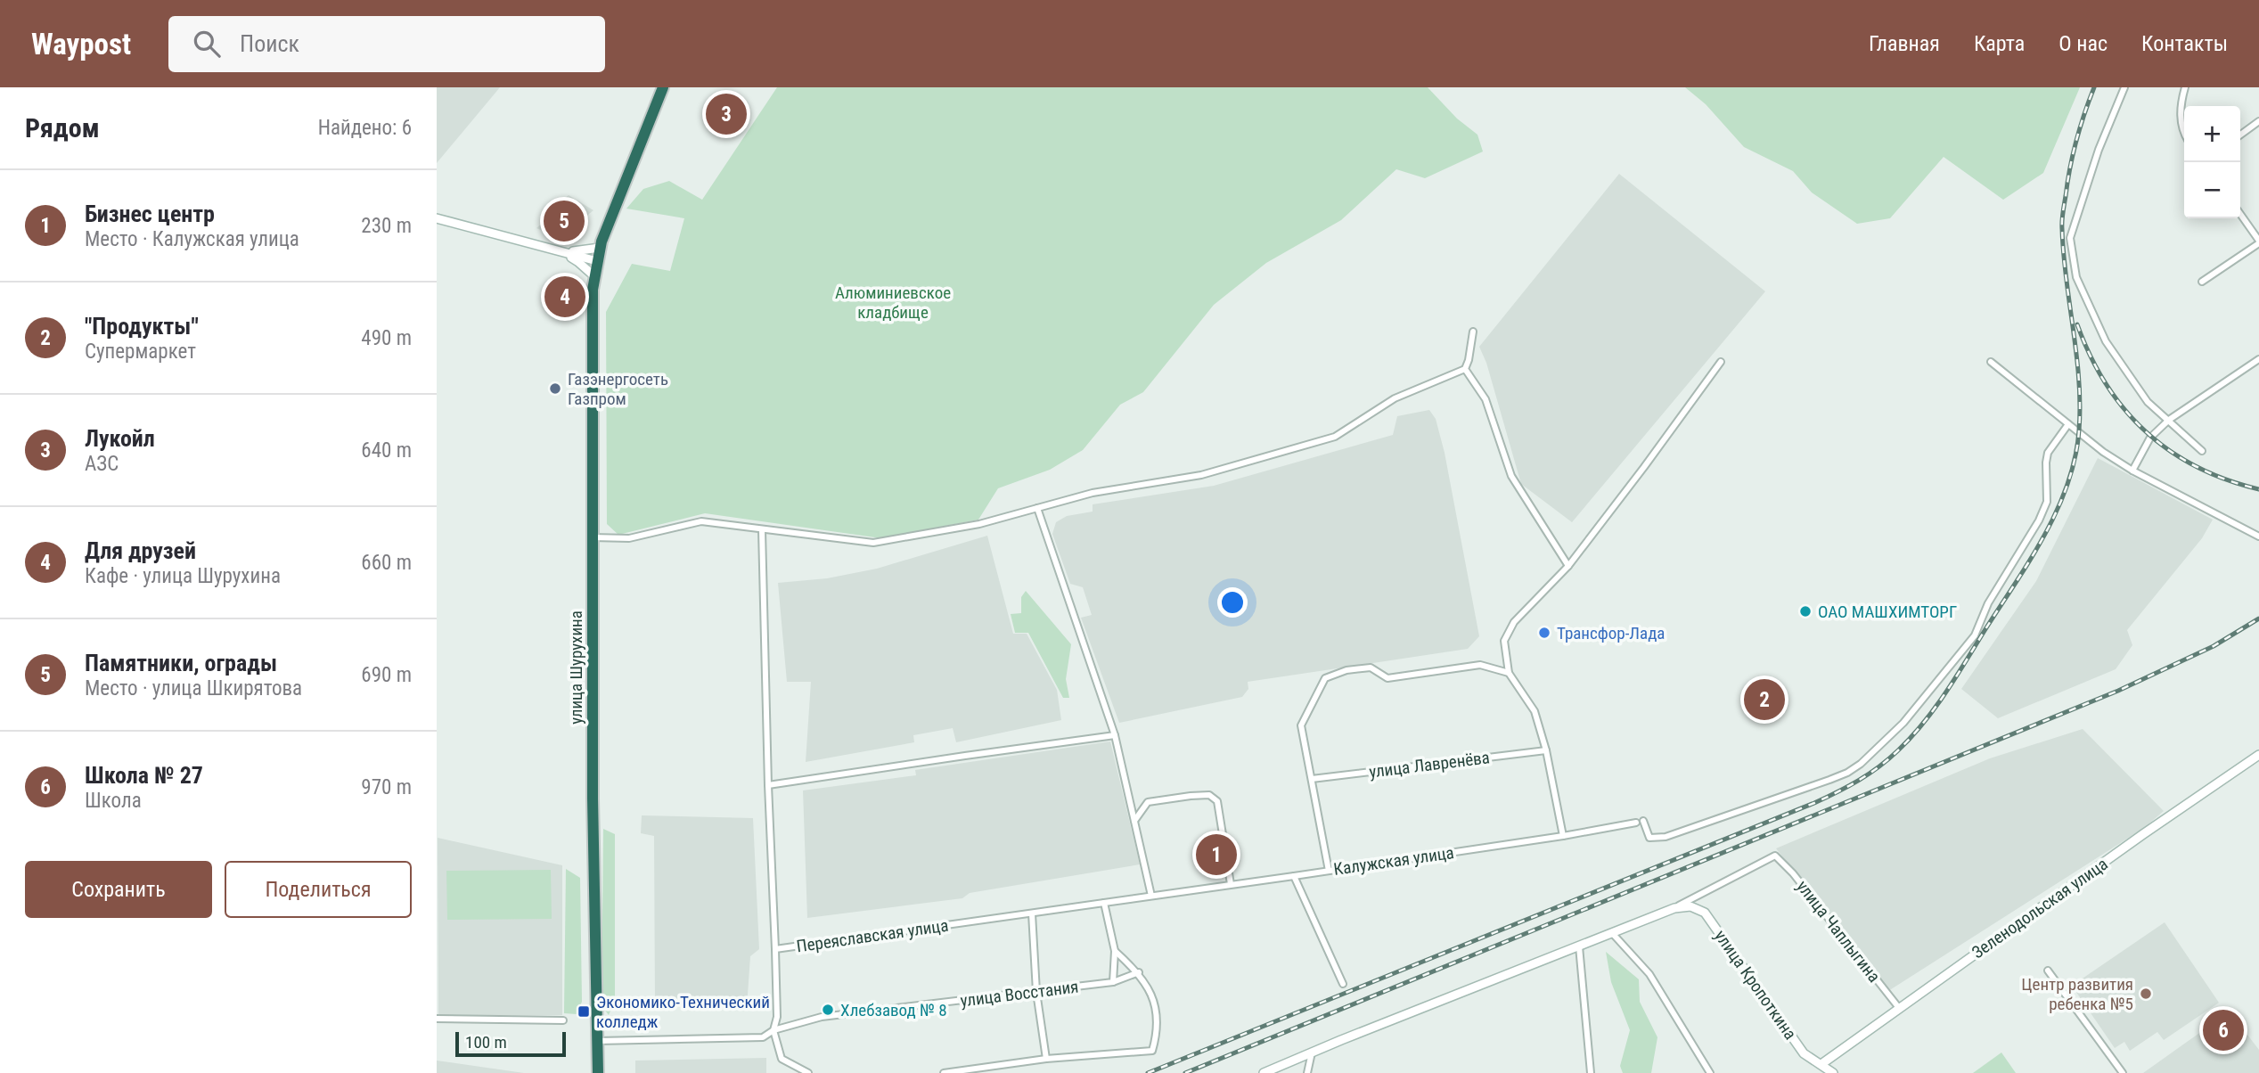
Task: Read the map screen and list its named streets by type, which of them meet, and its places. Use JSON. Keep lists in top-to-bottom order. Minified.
{"streets":{"highway":["улица Шурухина"],"street":["улица Лавренёва","Калужская улица","Зеленодольская улица","улица Чаплыгина","Переяславская улица","улица Кропоткина","улица Восстания"]},"crossings":[["Калужская улица","Переяславская улица"],["Зеленодольская улица","улица Чаплыгина"],["Зеленодольская улица","улица Кропоткина"],["улица Чаплыгина","улица Кропоткина"],["Переяславская улица","улица Восстания"]],"parks":["Алюминиевское кладбище"],"places":{"other":["Газэнергосеть Газпром","ОАО МАШХИМТОРГ","Трансфор-Лада","Центр развития ребенка №5","Хлебзавод № 8"],"transit":["Экономико-Технический колледж"]},"scale_bar":"100 m","page":{"header":"Waypost","search":"Поиск","nav":["Главная","Карта","О нас","Контакты"],"heading":["Рядом","Найдено: 6"],"pins":["3","5","4","2","1","6"],"map_buttons":["+","−"],"list":[{"mark":"1","name":"Бизнес центр","note":"Место · Калужская улица","value":"230 m"},{"mark":"2","name":"\"Продукты\"","note":"Супермаркет","value":"490 m"},{"mark":"3","name":"Лукойл","note":"АЗС","value":"640 m"},{"mark":"4","name":"Для друзей","note":"Кафе · улица Шурухина","value":"660 m"},{"mark":"5","name":"Памятники, ограды","note":"Место · улица Шкирятова","value":"690 m"},{"mark":"6","name":"Школа № 27","note":"Школа","value":"970 m"}],"buttons":["Сохранить","Поделиться"],"scale":"100 m"}}
